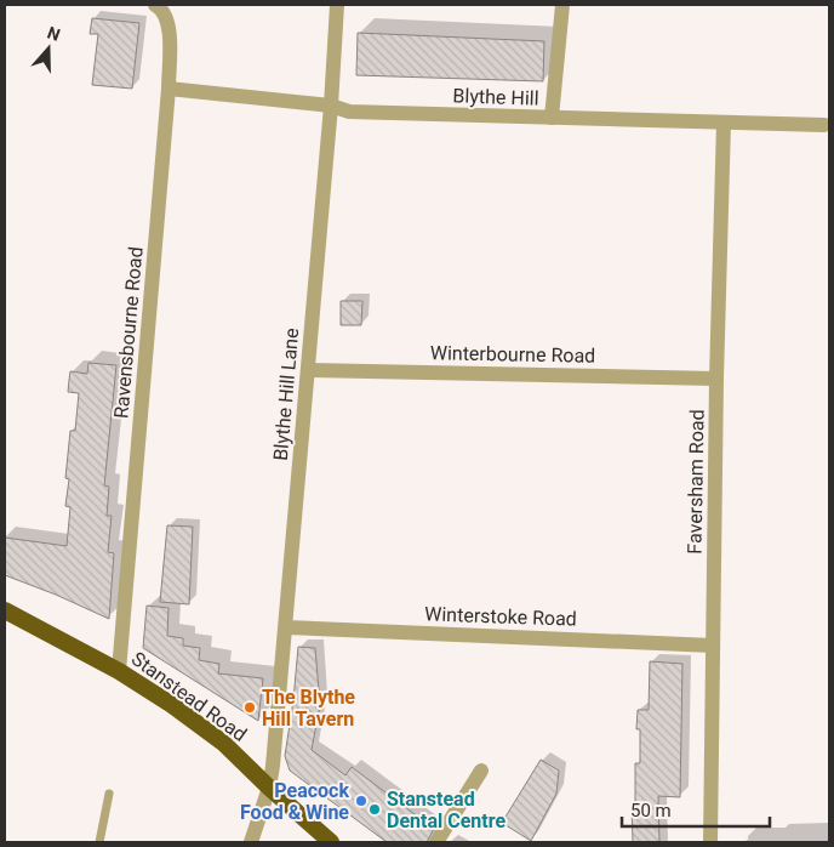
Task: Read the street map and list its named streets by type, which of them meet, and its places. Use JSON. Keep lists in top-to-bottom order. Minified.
{"streets":{"highway":["Stanstead Road"],"street":["Blythe Hill","Ravensbourne Road","Winterbourne Road","Blythe Hill Lane","Faversham Road","Winterstoke Road"]},"crossings":[["Blythe Hill","Ravensbourne Road"],["Blythe Hill","Blythe Hill Lane"],["Blythe Hill","Faversham Road"],["Ravensbourne Road","Stanstead Road"],["Winterbourne Road","Blythe Hill Lane"],["Winterbourne Road","Faversham Road"],["Blythe Hill Lane","Winterstoke Road"],["Blythe Hill Lane","Stanstead Road"],["Faversham Road","Winterstoke Road"]],"places":["The Blythe Hill Tavern","Peacock Food & Wine","Stanstead Dental Centre"],"scale_bar":"50 m","north":"top"}
